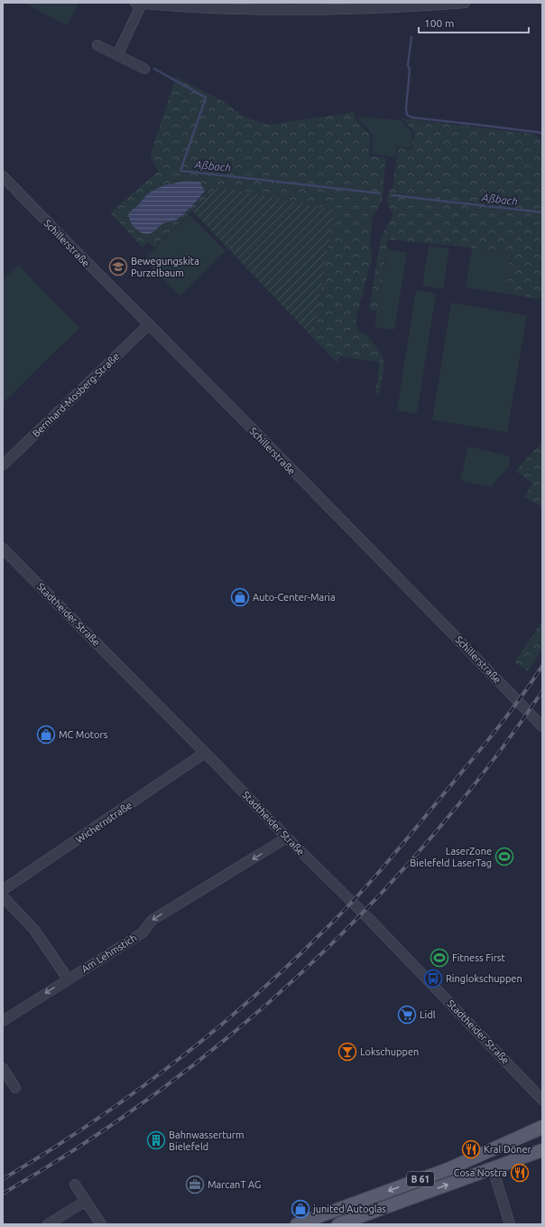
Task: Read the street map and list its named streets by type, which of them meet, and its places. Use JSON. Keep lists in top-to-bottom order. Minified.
{"streets":{"main road":["B 61"],"street":["Schillerstraße","Bernhard-Mosberg-Straße","Stadtheider Straße","Wichernstraße","Am Lehmstich"]},"crossings":[["Schillerstraße","Bernhard-Mosberg-Straße"],["Stadtheider Straße","Wichernstraße"],["Stadtheider Straße","Am Lehmstich"]],"one_way":["Am Lehmstich"],"water":["Aßbach"],"places":{"school or university":["Bewegungskita Purzelbaum"],"shop":["Auto-Center-Maria","MC Motors","junited Autoglas"],"sports":["LaserZone Bielefeld LaserTag","Fitness First"],"bus stop":["Ringlokschuppen"],"supermarket":["Lidl"],"bar":["Lokschuppen"],"building":["Bahnwasserturm Bielefeld"],"restaurant":["Kral Döner","Cosa Nostra"],"office":["MarcanT AG"]},"scale_bar":"100 m"}
